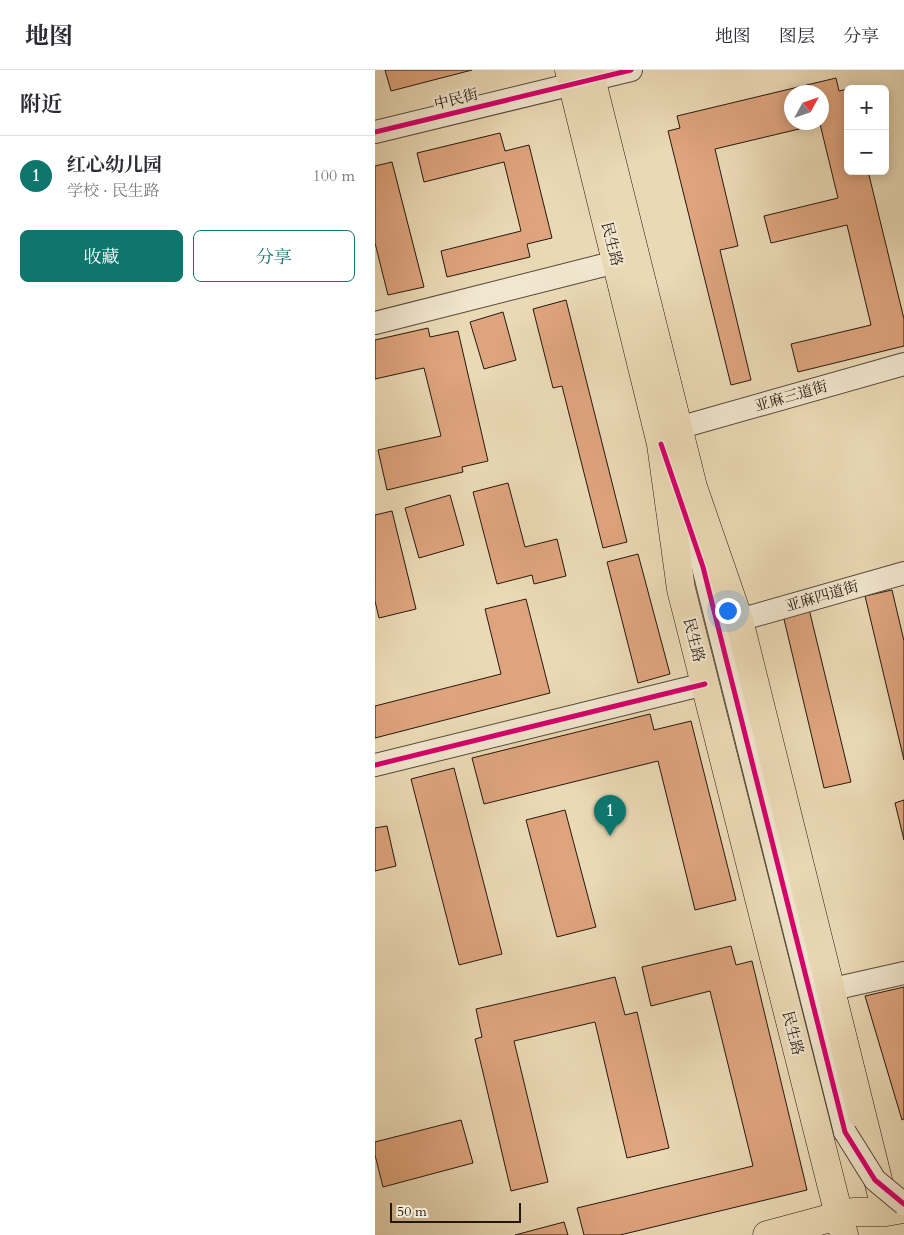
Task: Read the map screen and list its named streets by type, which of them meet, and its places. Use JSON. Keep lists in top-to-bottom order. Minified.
{"streets":{"main road":["民生路"],"street":["中民街","亚麻三道街","亚麻四道街"]},"crossings":[["中民街","民生路"],["民生路","亚麻三道街"],["民生路","亚麻四道街"]],"scale_bar":"50 m","north":"top right","page":{"header":"地图","nav":["地图","图层","分享"],"heading":"附近","map_buttons":["+","−"],"list":[{"mark":"1","name":"红心幼儿园","note":"学校 · 民生路","value":"100 m"}],"buttons":["收藏","分享"],"pins":"1","scale":"50 m"}}
